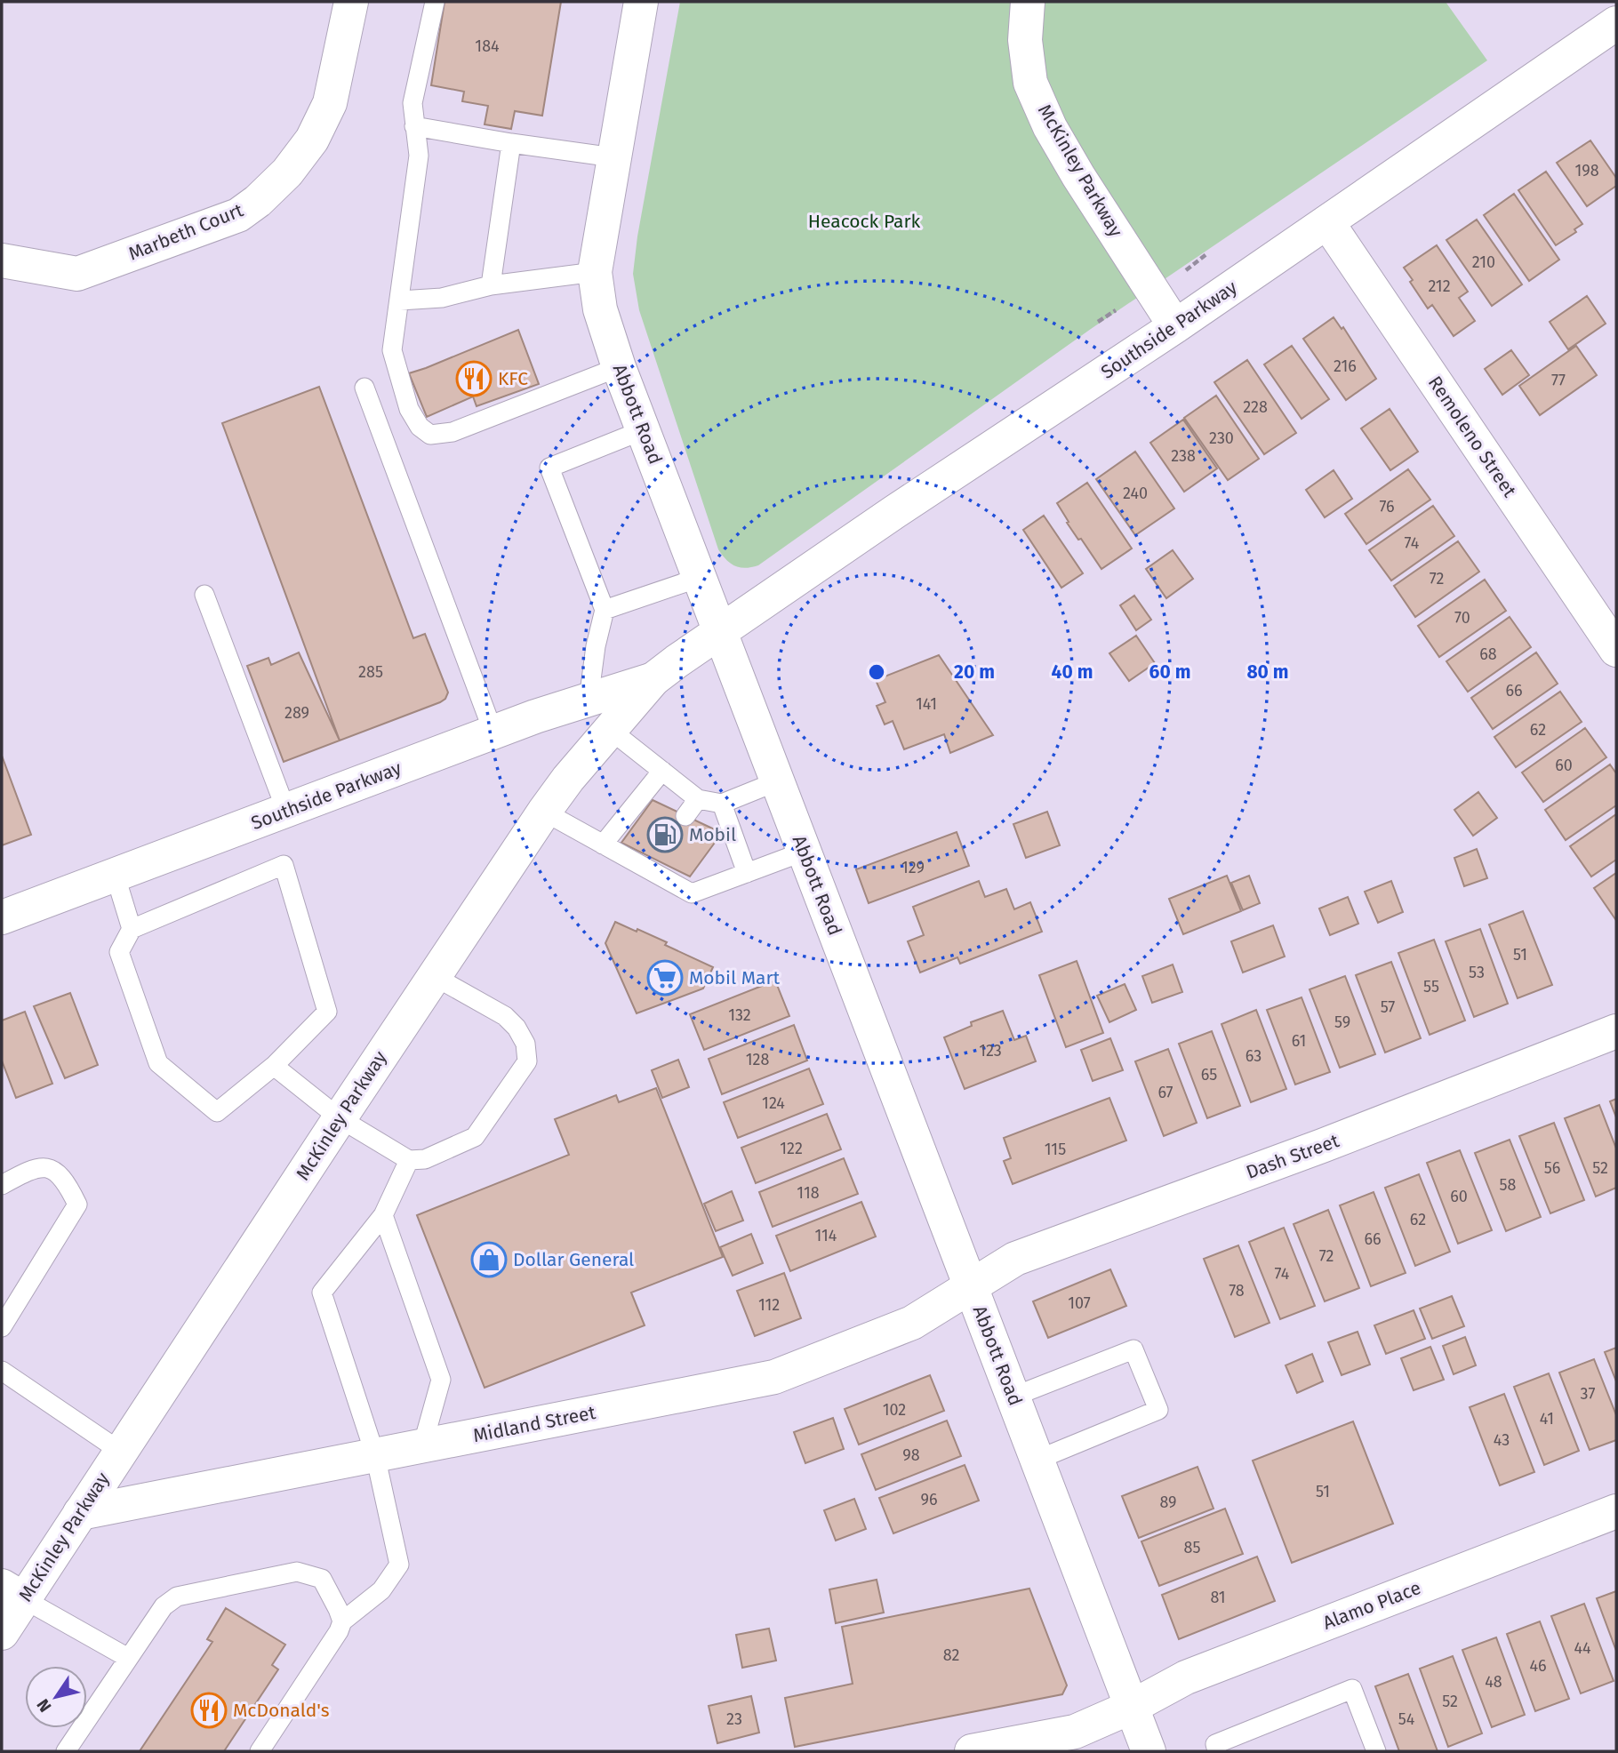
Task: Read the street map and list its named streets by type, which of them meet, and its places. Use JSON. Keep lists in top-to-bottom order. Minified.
{"streets":{"street":["McKinley Parkway","Marbeth Court","Southside Parkway","Abbott Road","Remoleno Street","Dash Street","Midland Street","Alamo Place"]},"crossings":[["McKinley Parkway","Southside Parkway"],["McKinley Parkway","Abbott Road"],["McKinley Parkway","Midland Street"],["Southside Parkway","Abbott Road"],["Southside Parkway","Remoleno Street"],["Abbott Road","Dash Street"],["Abbott Road","Midland Street"],["Abbott Road","Alamo Place"],["Dash Street","Midland Street"]],"parks":["Heacock Park"],"places":{"restaurant":["KFC","McDonald's"],"fuel station":["Mobil"],"supermarket":["Mobil Mart"],"shop":["Dollar General"]},"house_numbers":["184","198","210","212","216","77","228","230","238","240","76","74","72","70","68","285","66","141","289","62","60","129","51","53","55","57","132","59","61","123","63","128","65","67","124","122","115","56","52","58","118","60","62","114","66","72","74","78","107","112","37","102","41","43","98","51","96","89","85","81","44","82","46","48","52","23","54"],"north":"bottom left","rings":["20 m","40 m","60 m","80 m"]}
